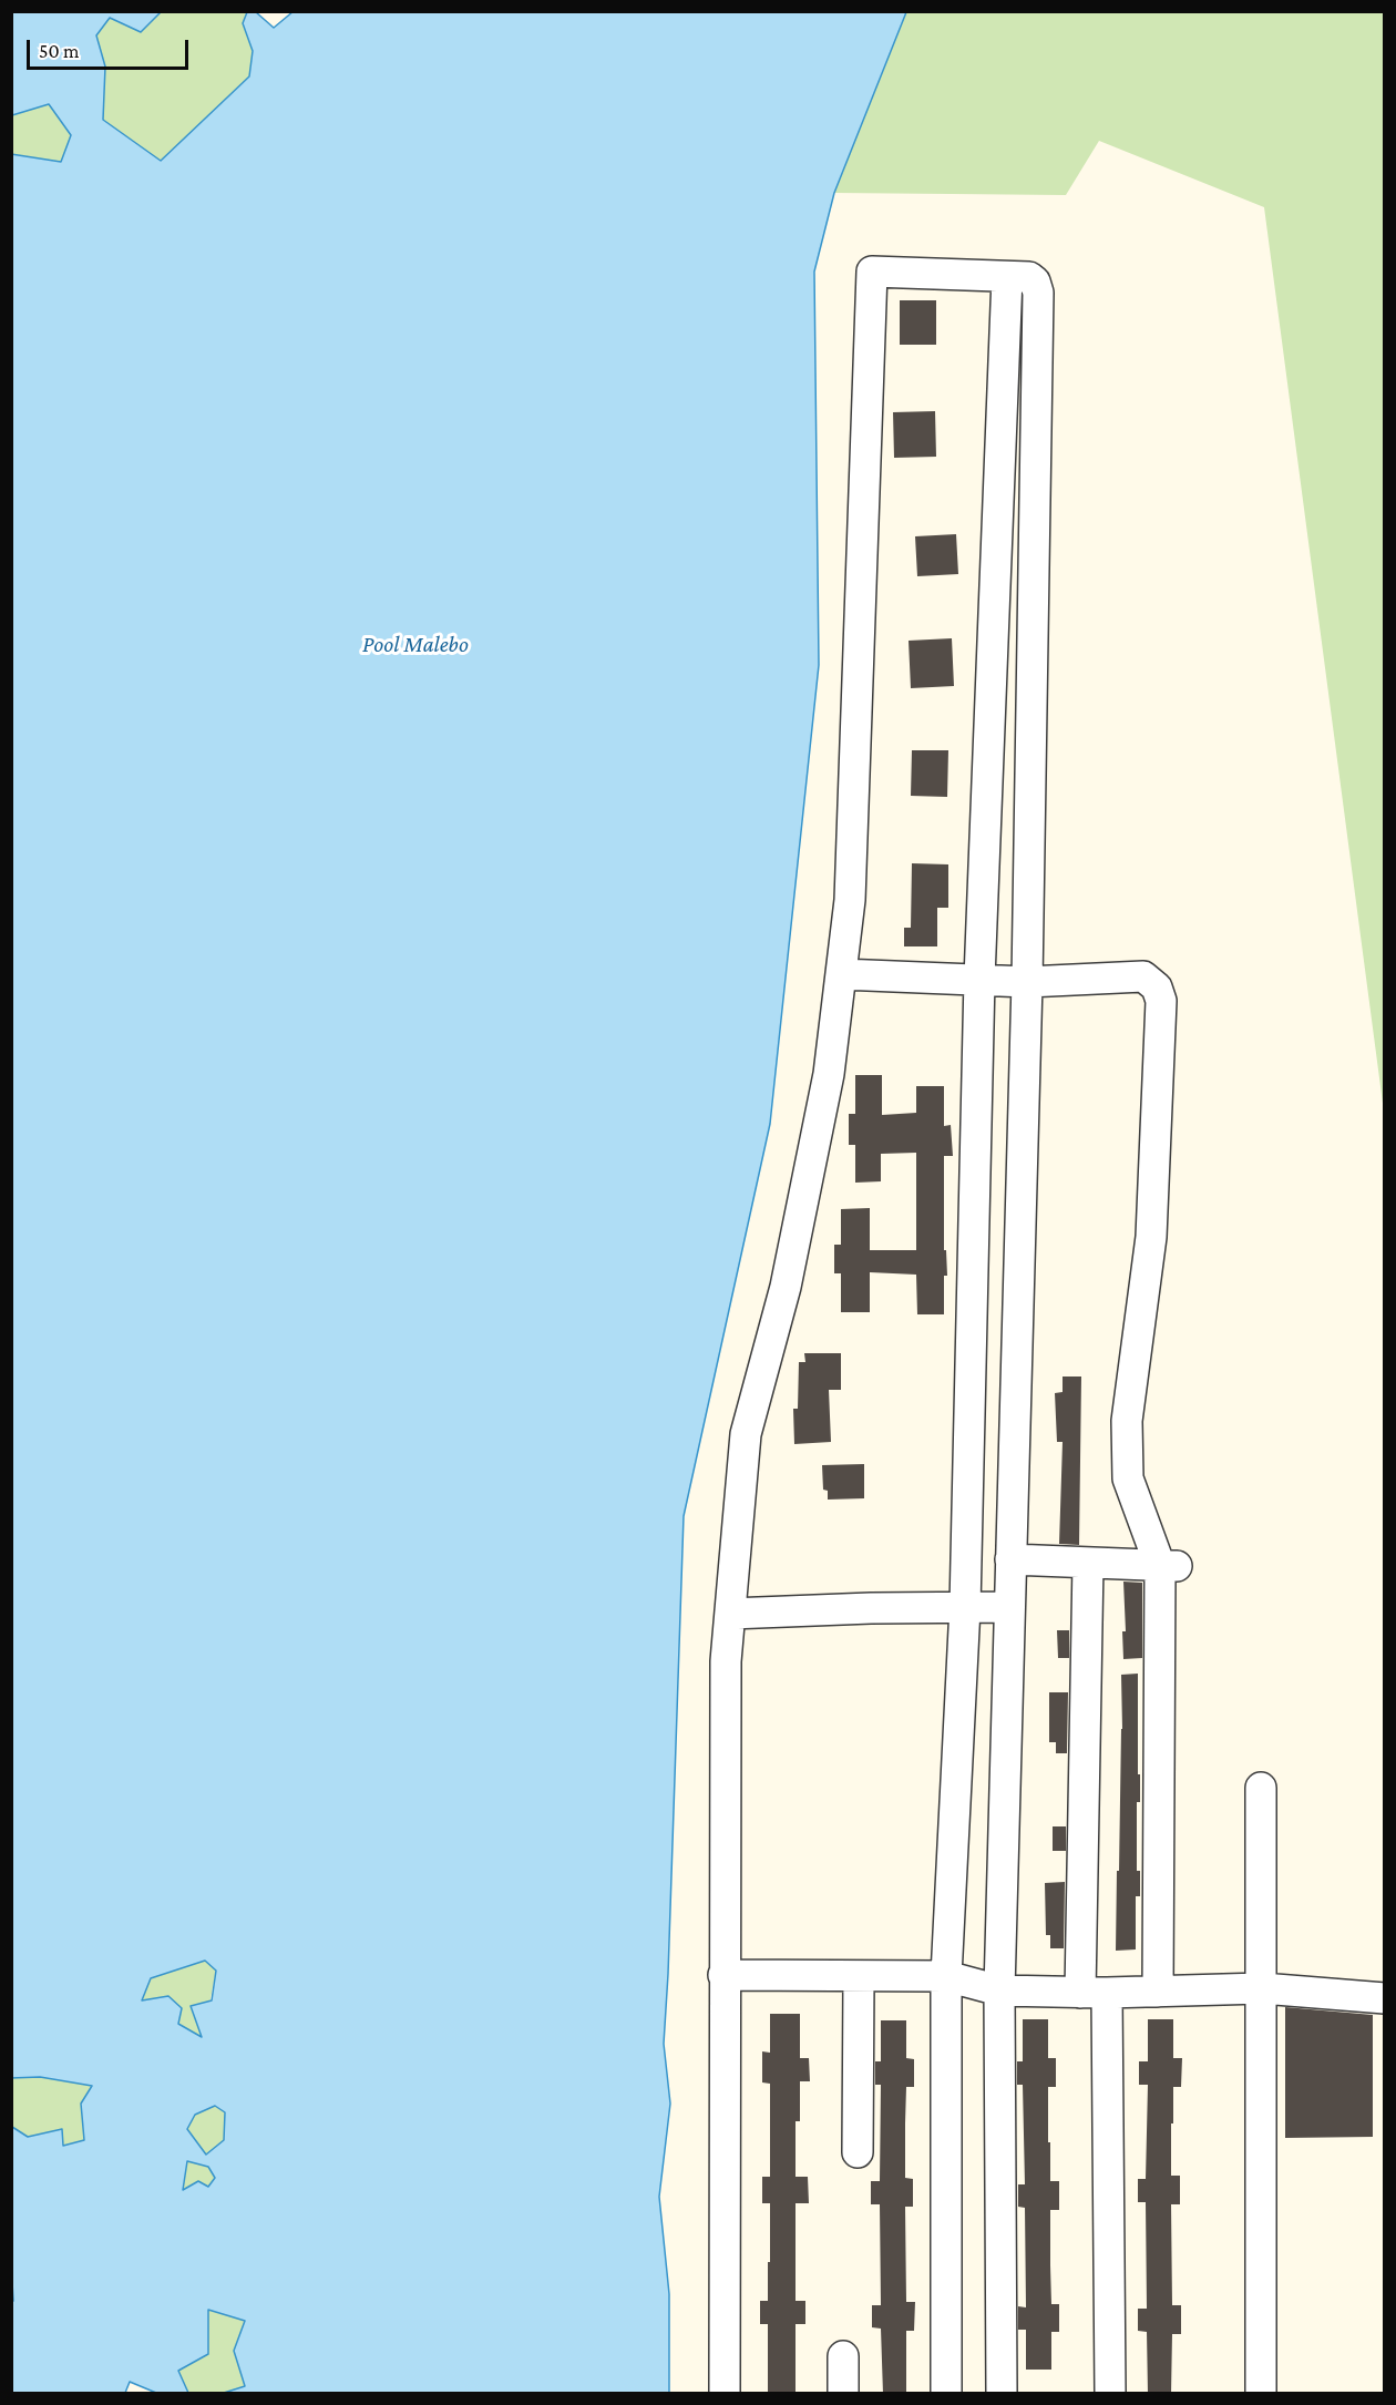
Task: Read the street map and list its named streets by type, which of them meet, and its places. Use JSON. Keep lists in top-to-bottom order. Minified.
{"water":["Pool Malebo"],"scale_bar":"50 m"}
